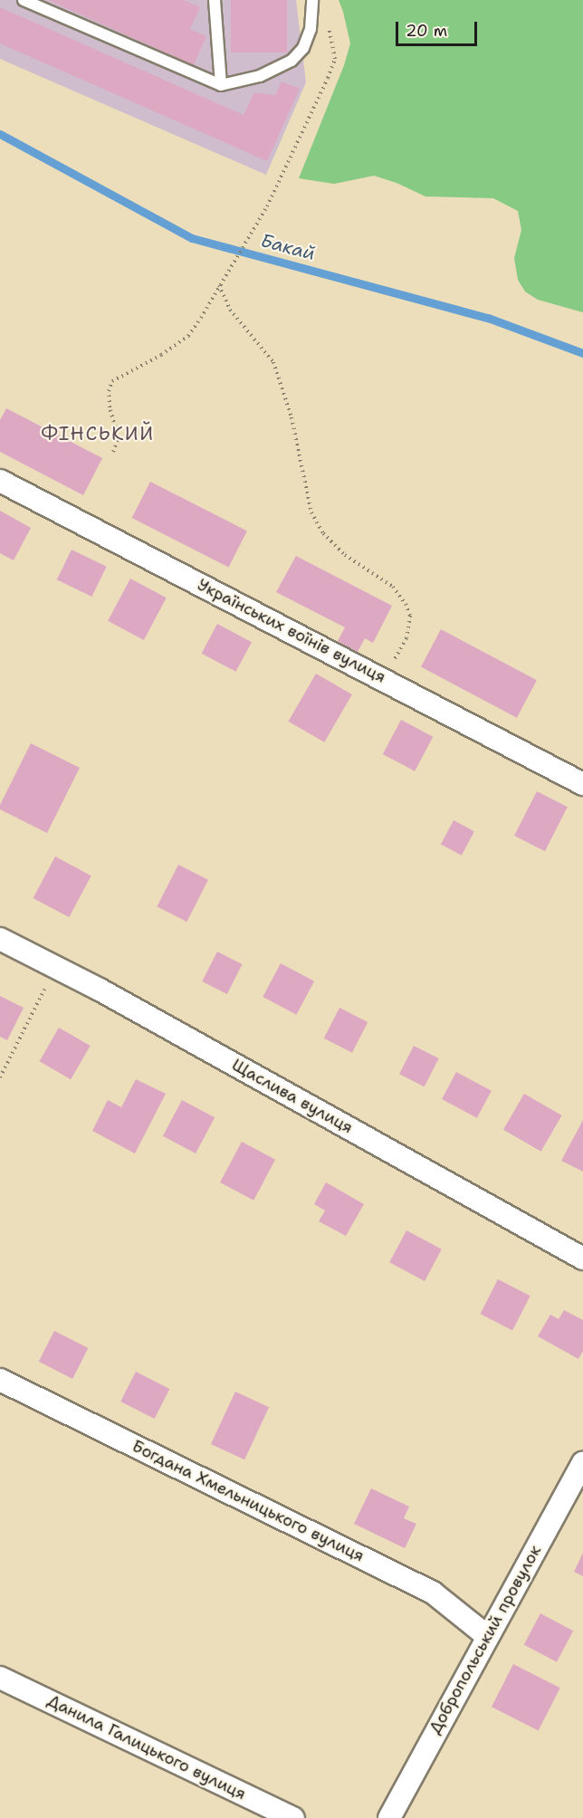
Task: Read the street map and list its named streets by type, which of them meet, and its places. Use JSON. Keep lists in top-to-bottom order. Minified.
{"streets":{"street":["Українських воїнів вулиця","Щаслива вулиця","Богдана Хмельницького вулиця","Добропольський провулок","Данила Галицького вулиця"]},"crossings":[["Богдана Хмельницького вулиця","Добропольський провулок"]],"districts":["ФІНСЬКИЙ"],"water":["Бакай"],"scale_bar":"20 m"}
